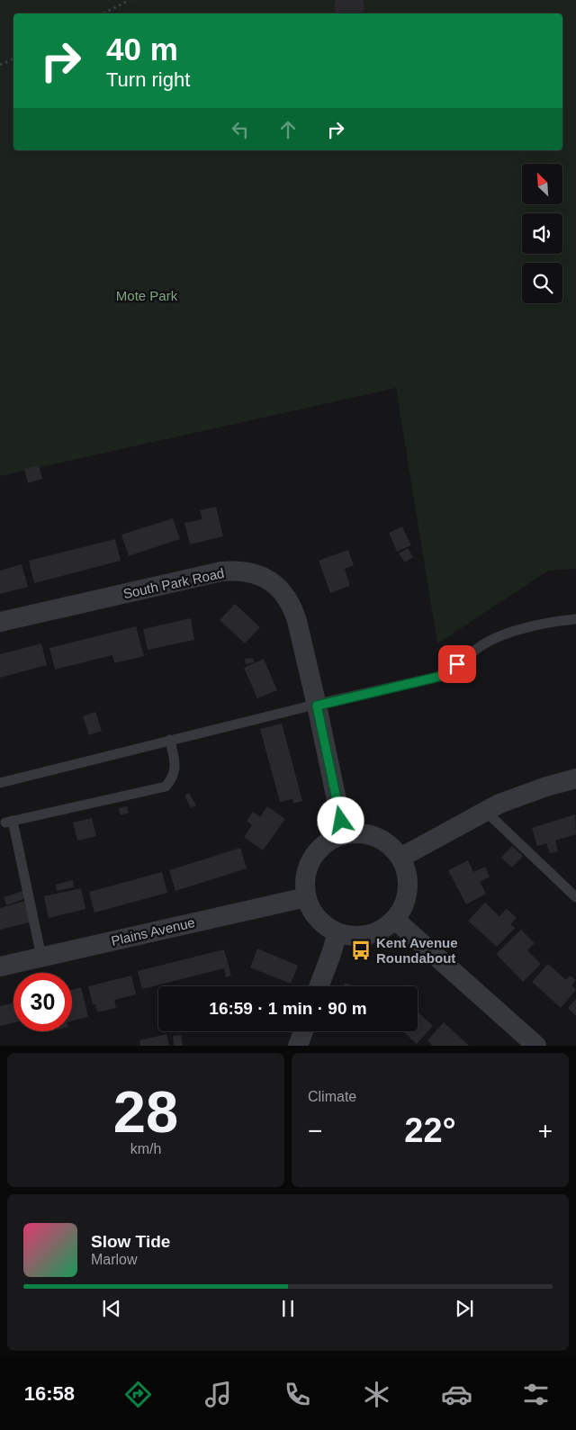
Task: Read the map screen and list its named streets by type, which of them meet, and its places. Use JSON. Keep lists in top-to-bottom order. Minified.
{"streets":{"street":["South Park Road","Plains Avenue"]},"crossings":[["South Park Road","Plains Avenue"]],"parks":["Mote Park"],"places":{"bus stop":["Kent Avenue Roundabout"]},"north":"top left","page":{"turn":["40 m","Turn right"],"limit":"30","trip":"16:59 · 1 min · 90 m","tile":[["28","km/h"],"Climate"],"heat":["−","22°","+"],"song":["Slow Tide","Marlow"],"tabs":"16:58"}}
